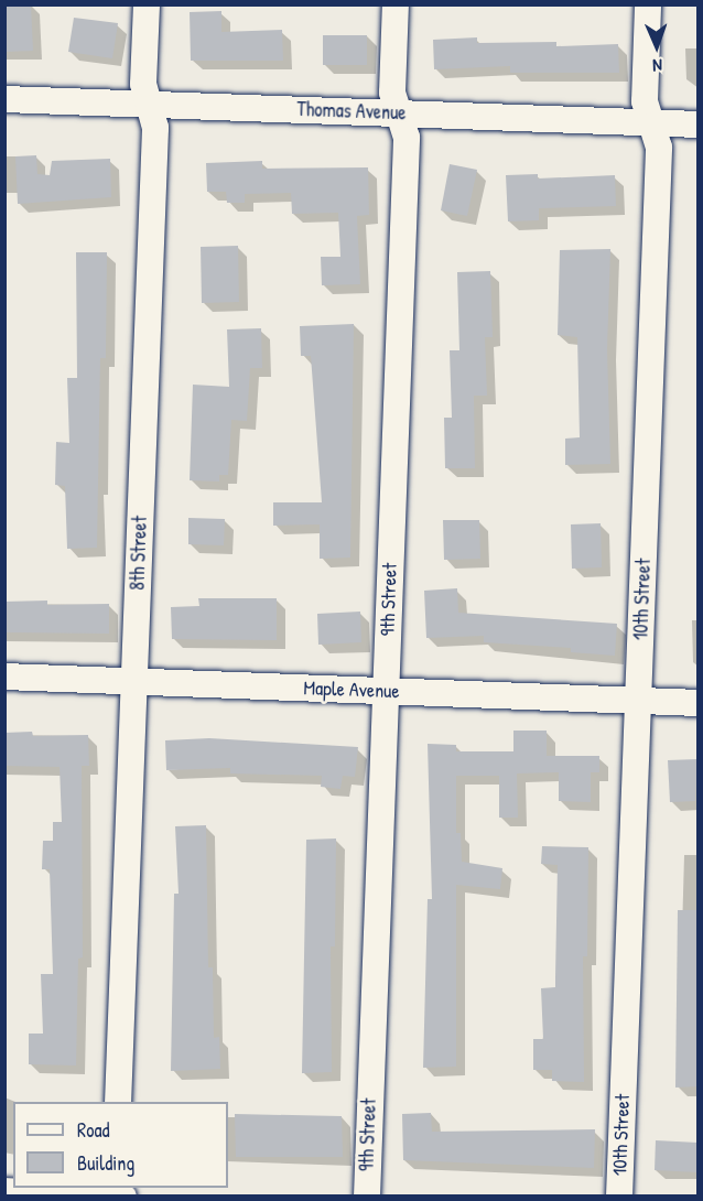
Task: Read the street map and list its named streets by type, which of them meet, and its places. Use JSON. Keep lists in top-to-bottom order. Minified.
{"streets":{"street":["Thomas Avenue","8th Street","9th Street","10th Street","Maple Avenue"]},"crossings":[["Thomas Avenue","8th Street"],["Thomas Avenue","9th Street"],["Thomas Avenue","10th Street"],["8th Street","Maple Avenue"],["9th Street","Maple Avenue"],["10th Street","Maple Avenue"]],"legend":["Road","Building"],"north":"bottom"}
